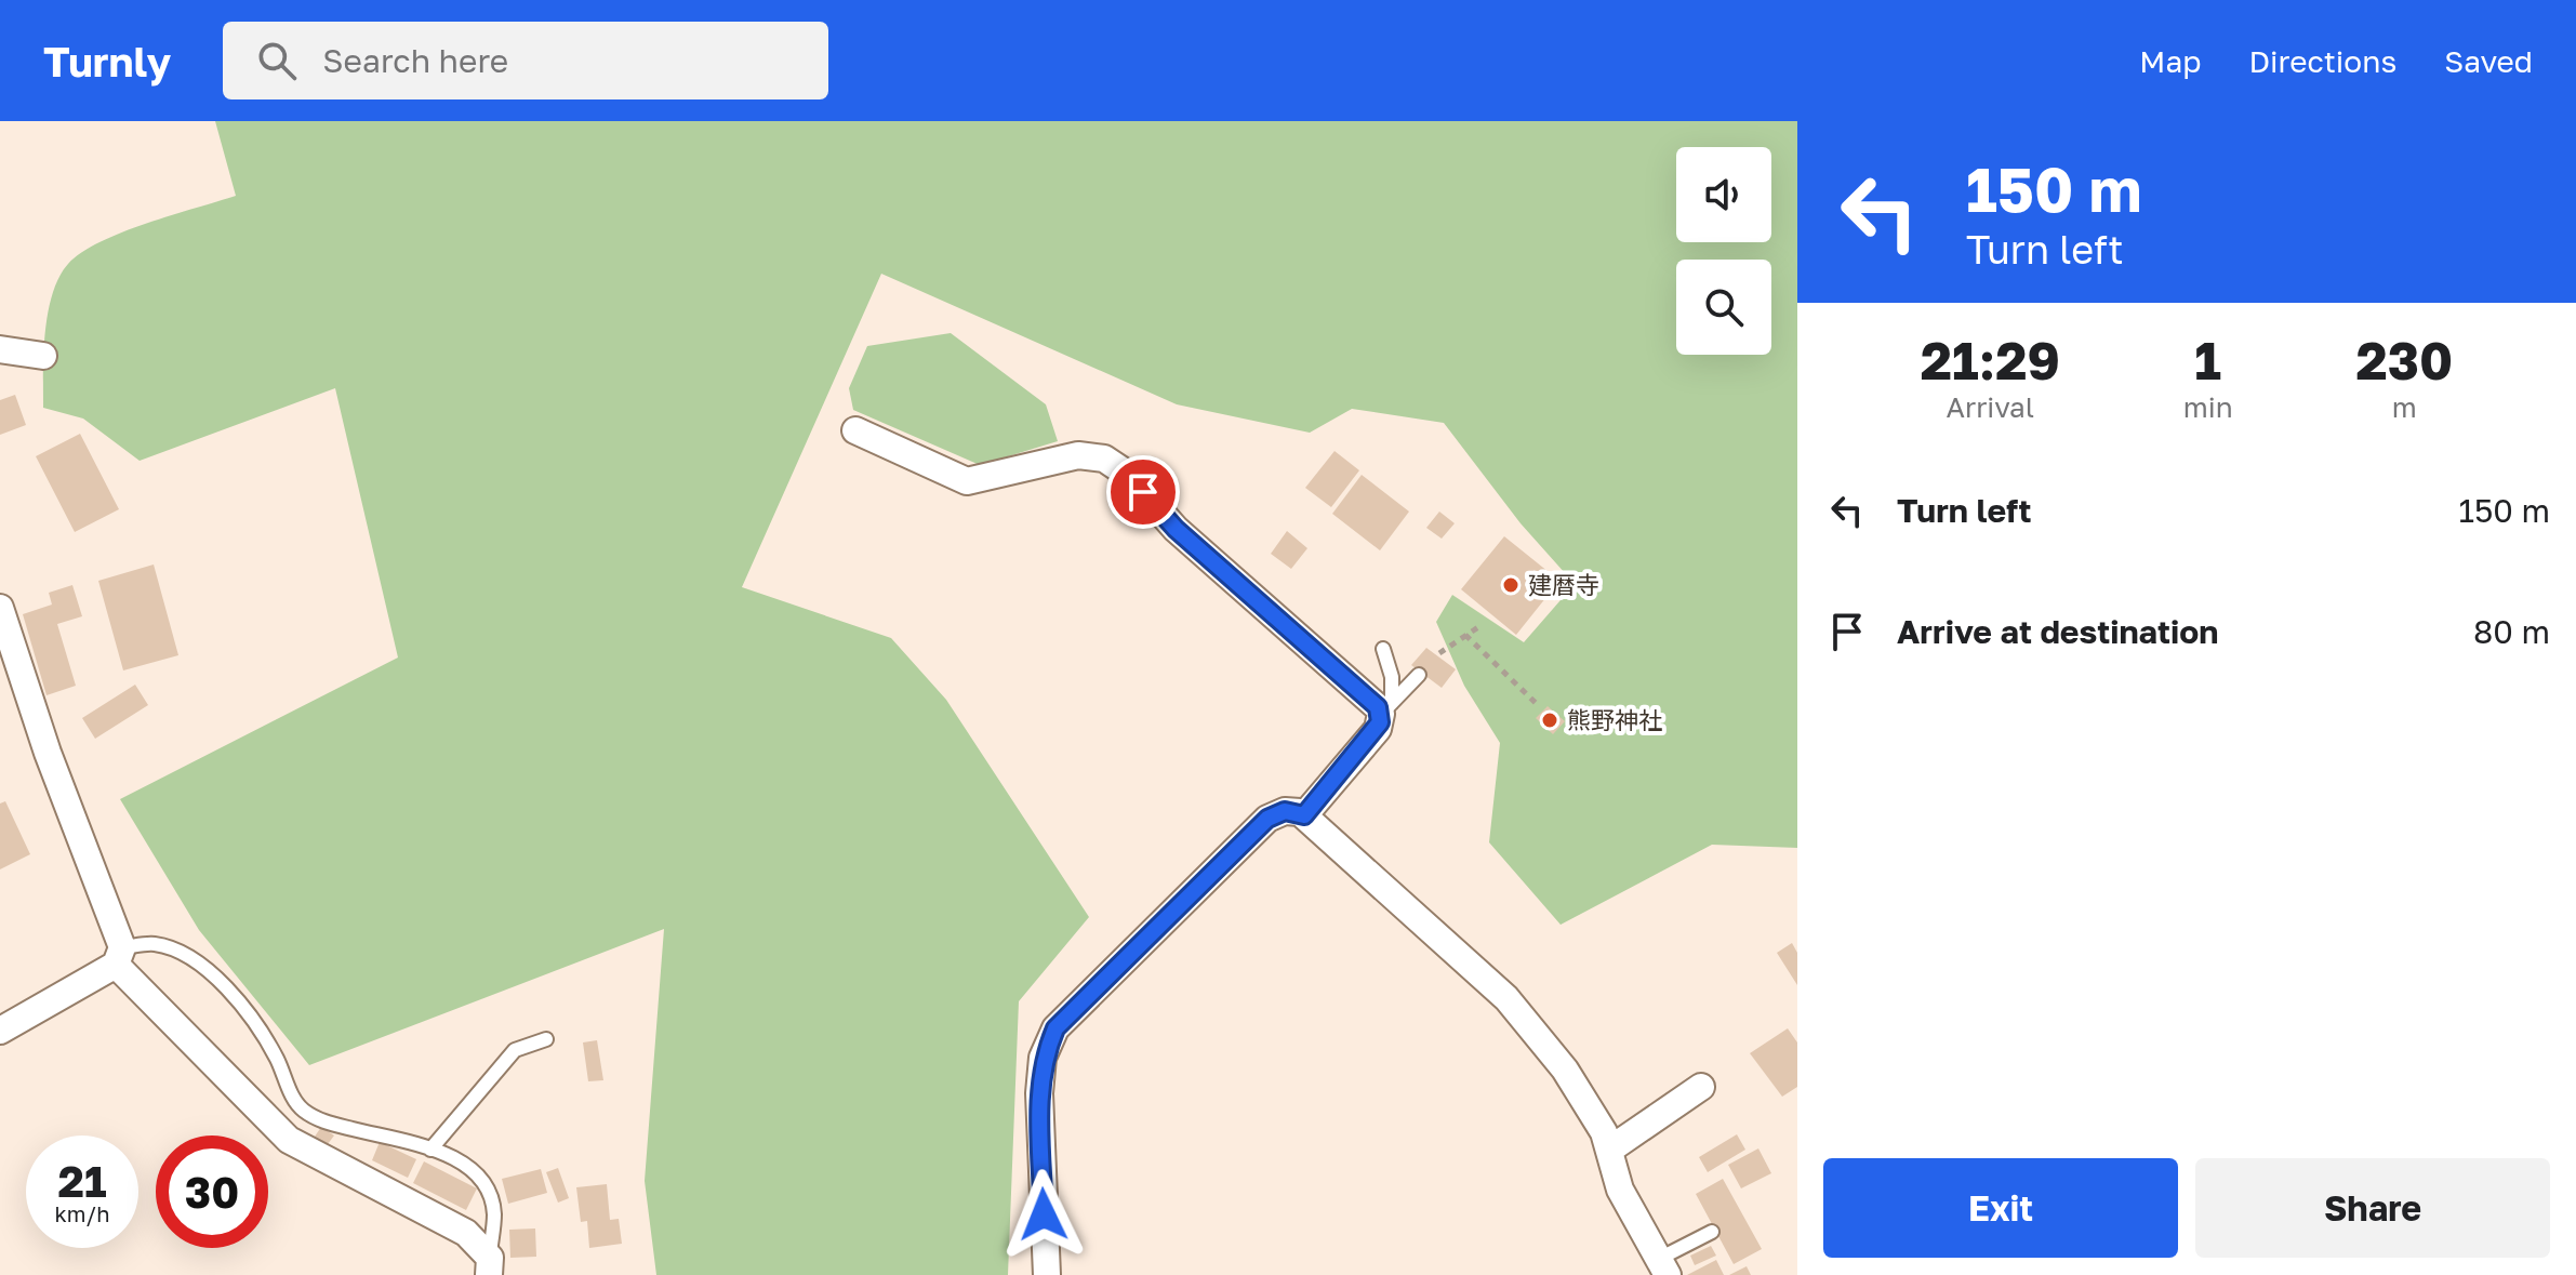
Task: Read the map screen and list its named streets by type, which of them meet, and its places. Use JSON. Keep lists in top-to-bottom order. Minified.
{"places":["建暦寺","熊野神社"],"page":{"header":"Turnly","search":"Search here","nav":["Map","Directions","Saved"],"turn":["150 m","Turn left"],"eta":["21:29","Arrival","1","min","230","m"],"list":[{"name":"Turn left","value":"150 m"},{"name":"Arrive at destination","value":"80 m"}],"speed":"21 km/h","limit":"30","buttons":["Exit","Share"]}}
